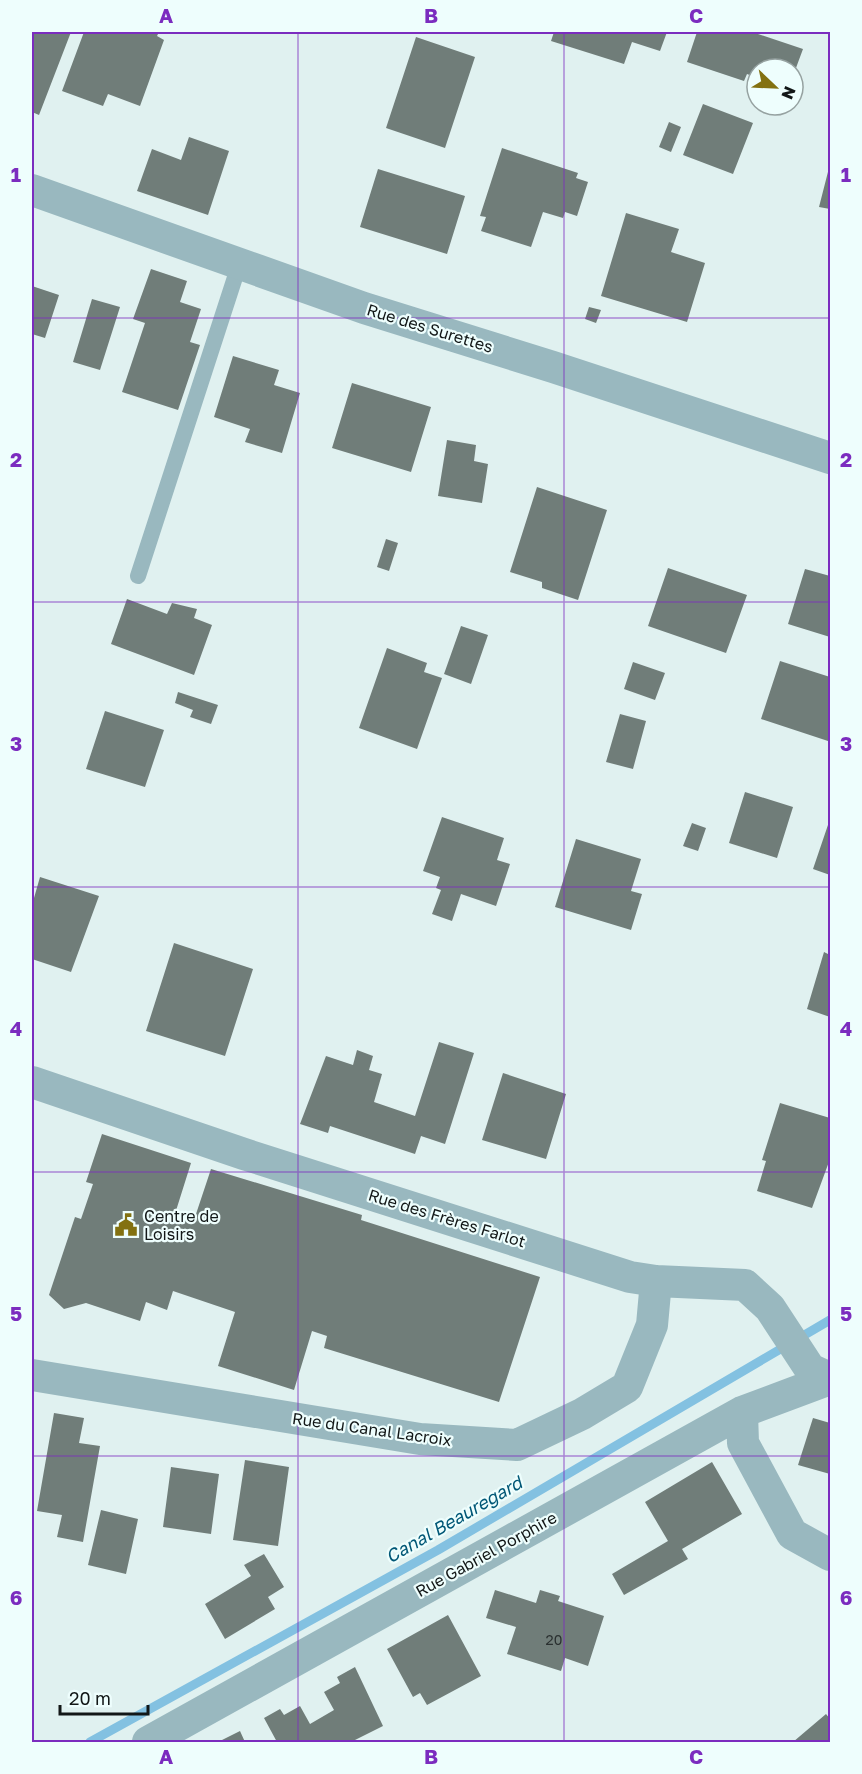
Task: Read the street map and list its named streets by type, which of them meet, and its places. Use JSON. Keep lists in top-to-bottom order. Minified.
{"streets":{"street":["Rue des Surettes","Rue des Frères Farlot","Rue du Canal Lacroix","Rue Gabriel Porphire"]},"crossings":[["Rue des Frères Farlot","Rue du Canal Lacroix"],["Rue des Frères Farlot","Rue Gabriel Porphire"]],"water":["Canal Beauregard"],"places":{"public building":["Centre de Loisirs"]},"house_numbers":["20"],"scale_bar":"20 m","north":"bottom right","grid":{"columns":["A","B","C"],"rows":["1","2","3","4","5","6"]}}
